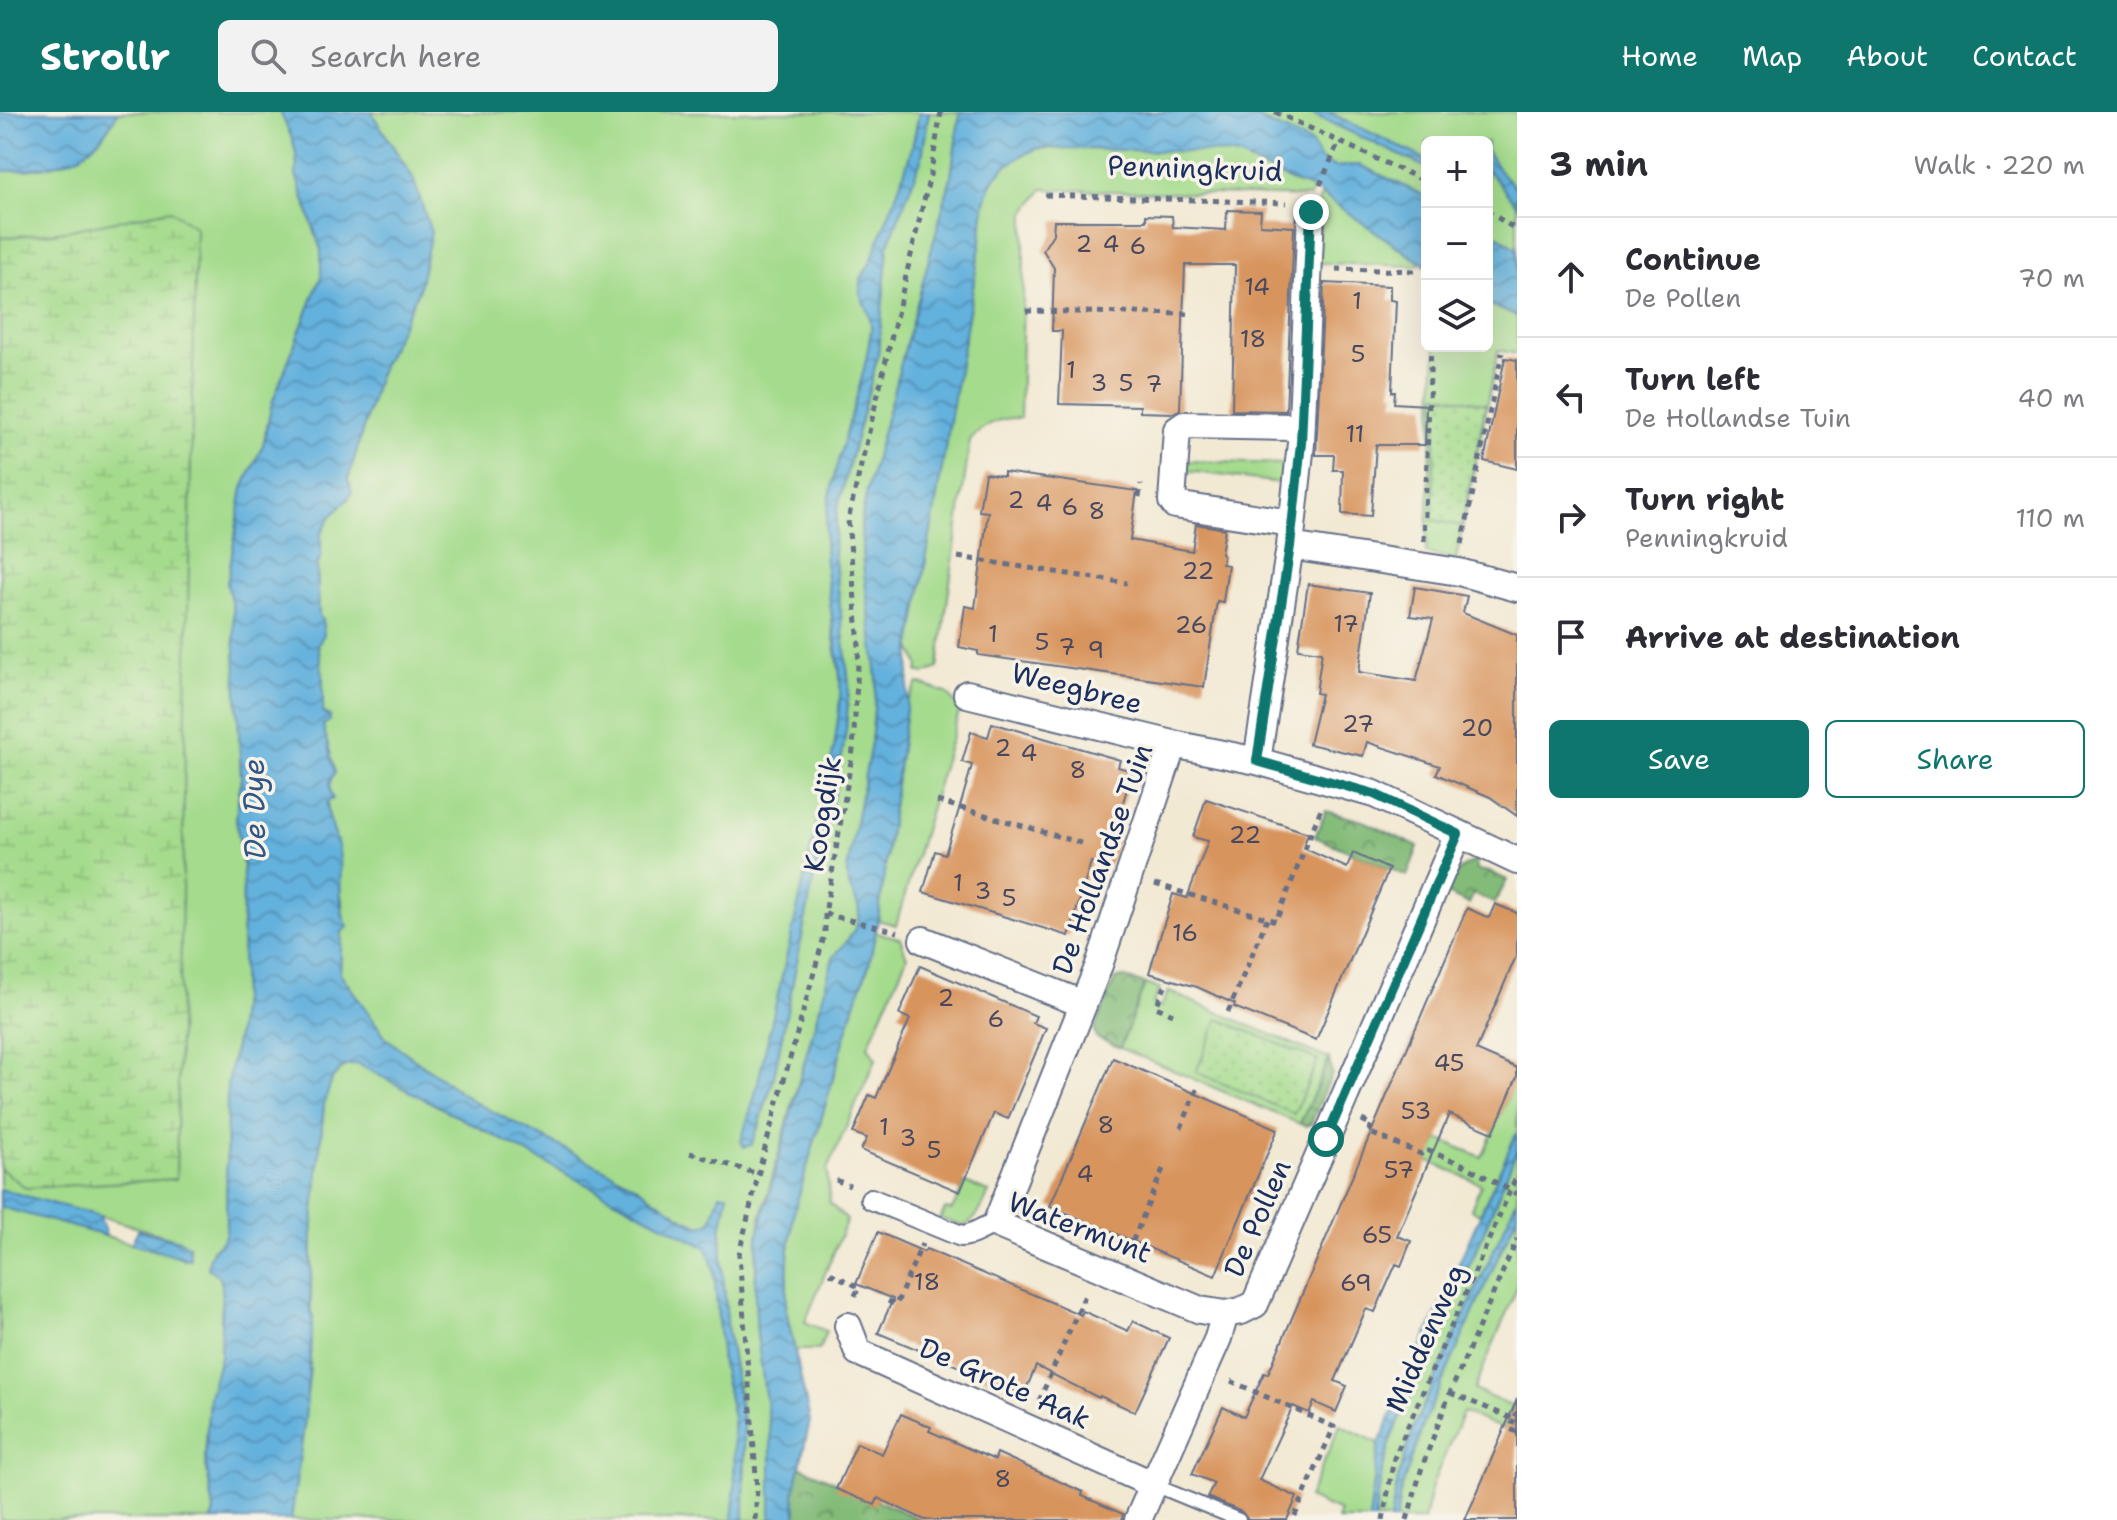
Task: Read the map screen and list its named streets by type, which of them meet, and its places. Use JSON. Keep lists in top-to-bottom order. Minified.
{"streets":{"street":["Penningkruid","Weegbree","De Hollandse Tuin","De Pollen","Watermunt","De Grote Aak"],"path":["Koogdijk","Middenweg"]},"crossings":[["Penningkruid","De Hollandse Tuin"],["Weegbree","De Hollandse Tuin"],["De Hollandse Tuin","De Pollen"],["De Hollandse Tuin","Watermunt"],["De Pollen","Watermunt"],["De Pollen","De Grote Aak"]],"water":["De Dye"],"house_numbers":["2","4","6","14","1","18","5","1","3","5","7","11","2","4","6","8","22","17","26","1","5","7","9","27","20","2","4","8","22","1","3","5","16","2","6","45","53","8","1","3","5","57","4","65","18","69","8"],"page":{"header":"Strollr","search":"Search here","nav":["Home","Map","About","Contact"],"heading":["3 min","Walk · 220 m"],"map_buttons":["+","−"],"list":[["Continue","De Pollen","70 m"],["Turn left","De Hollandse Tuin","40 m"],["Turn right","Penningkruid","110 m"],"Arrive at destination"],"buttons":["Save","Share"]}}
